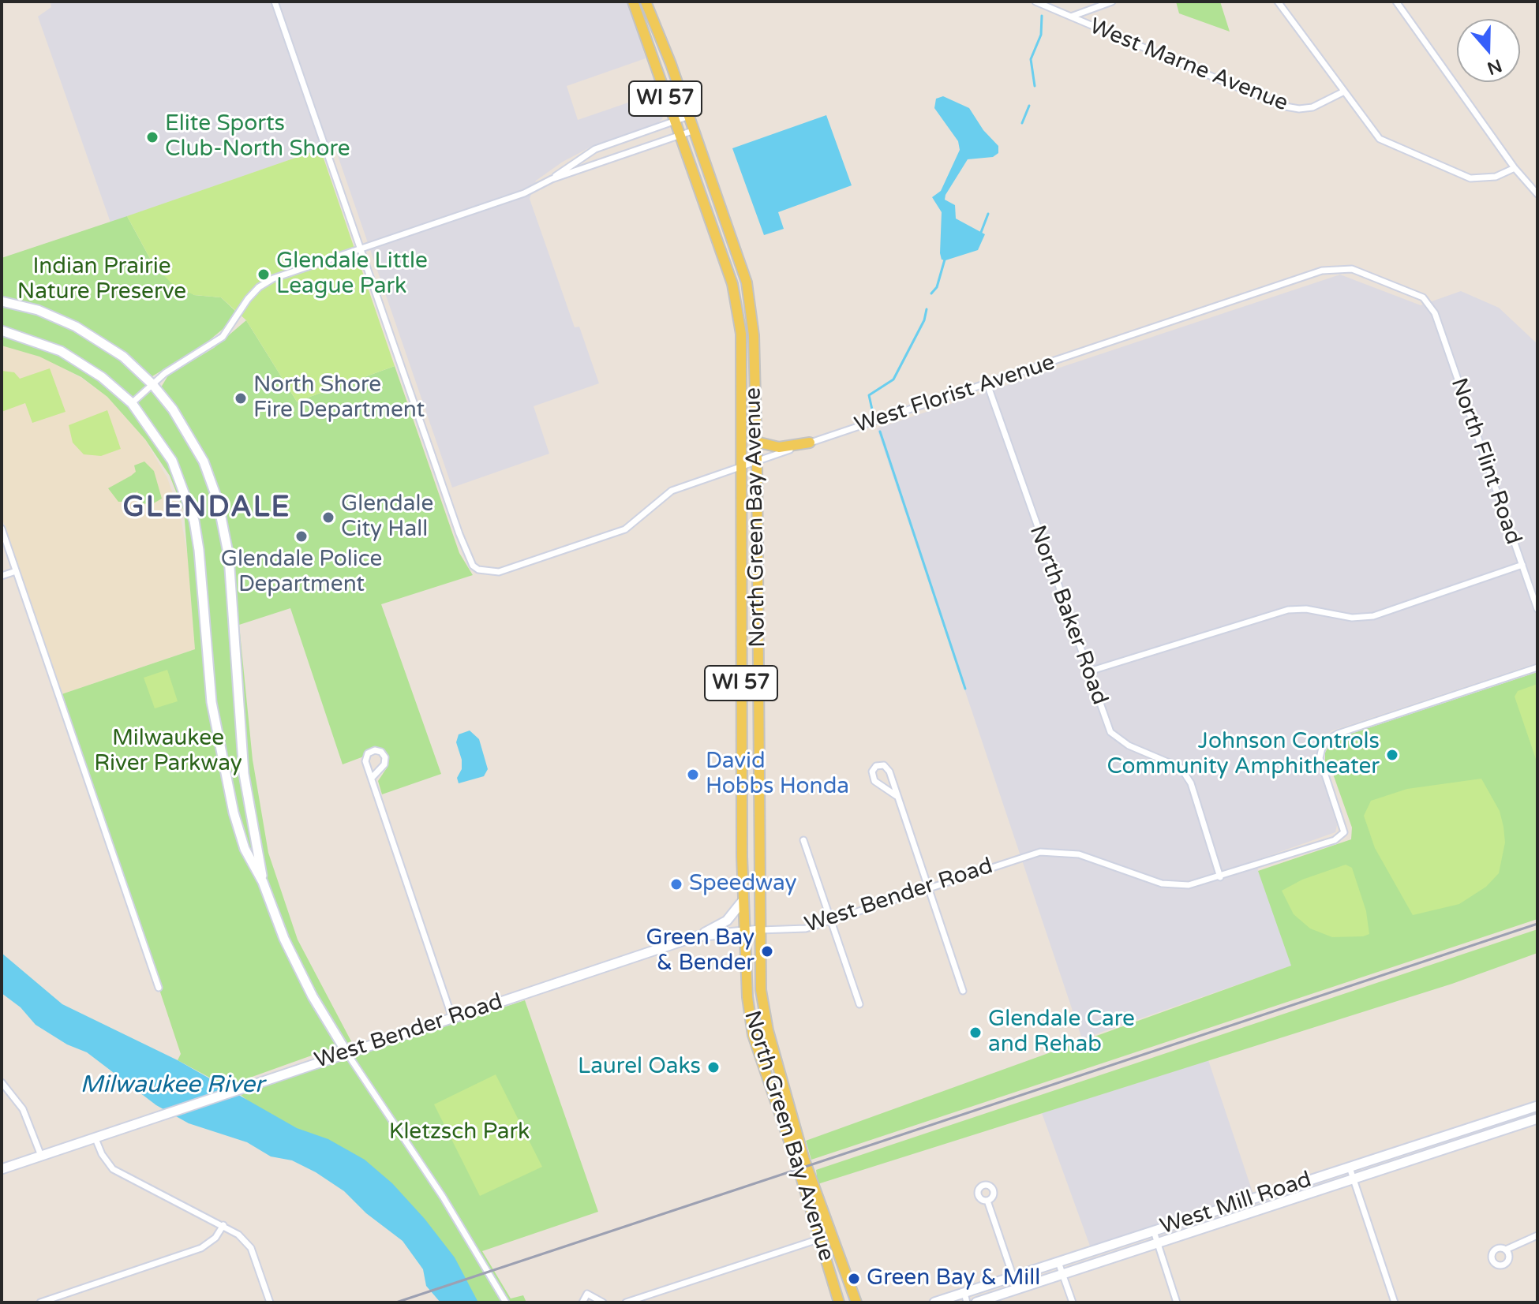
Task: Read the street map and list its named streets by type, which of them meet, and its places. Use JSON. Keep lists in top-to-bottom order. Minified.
{"streets":{"main road":["WI 57","North Green Bay Avenue"],"street":["West Marne Avenue","West Florist Avenue","North Flint Road","North Baker Road","West Bender Road","West Mill Road"]},"crossings":[["West Florist Avenue","North Flint Road"],["West Florist Avenue","North Green Bay Avenue"],["West Florist Avenue","North Baker Road"],["North Green Bay Avenue","West Bender Road"],["North Baker Road","West Bender Road"]],"districts":["GLENDALE"],"water":["Milwaukee River"],"parks":["Indian Prairie Nature Preserve","Milwaukee River Parkway","Kletzsch Park"],"places":["Elite Sports Club-North Shore","Glendale Little League Park","North Shore Fire Department","Glendale City Hall","Glendale Police Department","Johnson Controls Community Amphitheater","David Hobbs Honda","Speedway","Green Bay & Bender","Glendale Care and Rehab","Laurel Oaks","Green Bay & Mill"],"north":"bottom"}
